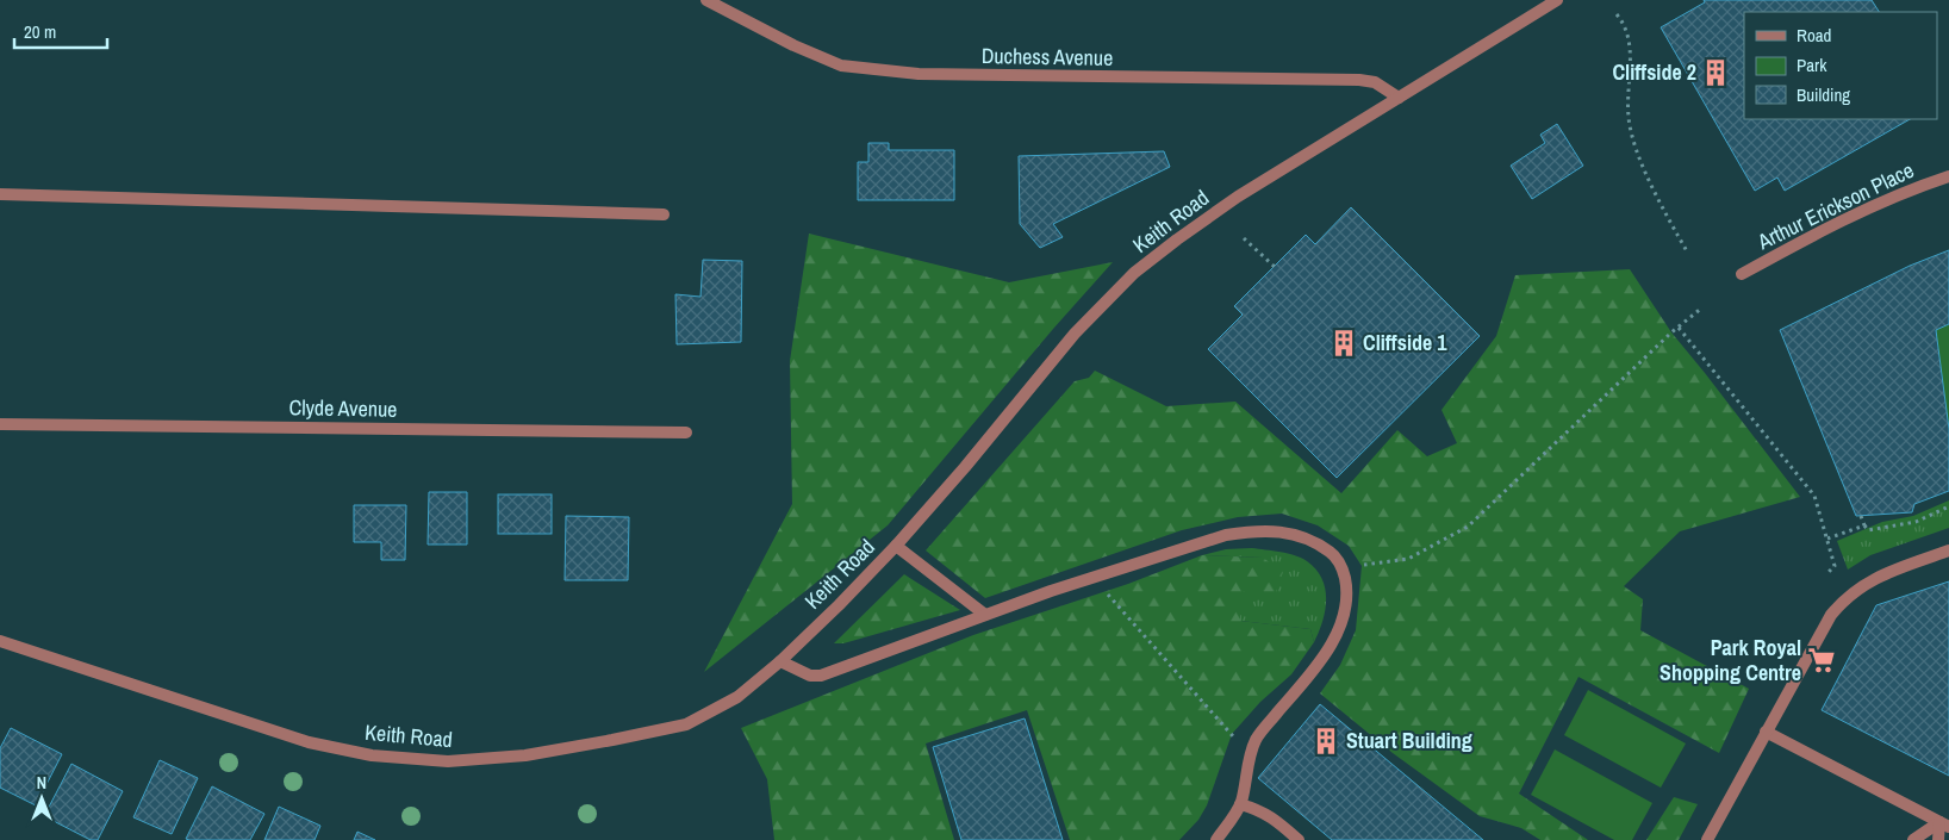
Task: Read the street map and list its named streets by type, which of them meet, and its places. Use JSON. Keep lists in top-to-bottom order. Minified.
{"streets":{"street":["Duchess Avenue","Arthur Erickson Place","Keith Road","Clyde Avenue"]},"crossings":[["Duchess Avenue","Keith Road"]],"places":{"building":["Cliffside 2","Cliffside 1","Stuart Building"],"supermarket":["Park Royal Shopping Centre"]},"legend":["Road","Park","Building"],"scale_bar":"20 m","north":"top"}
